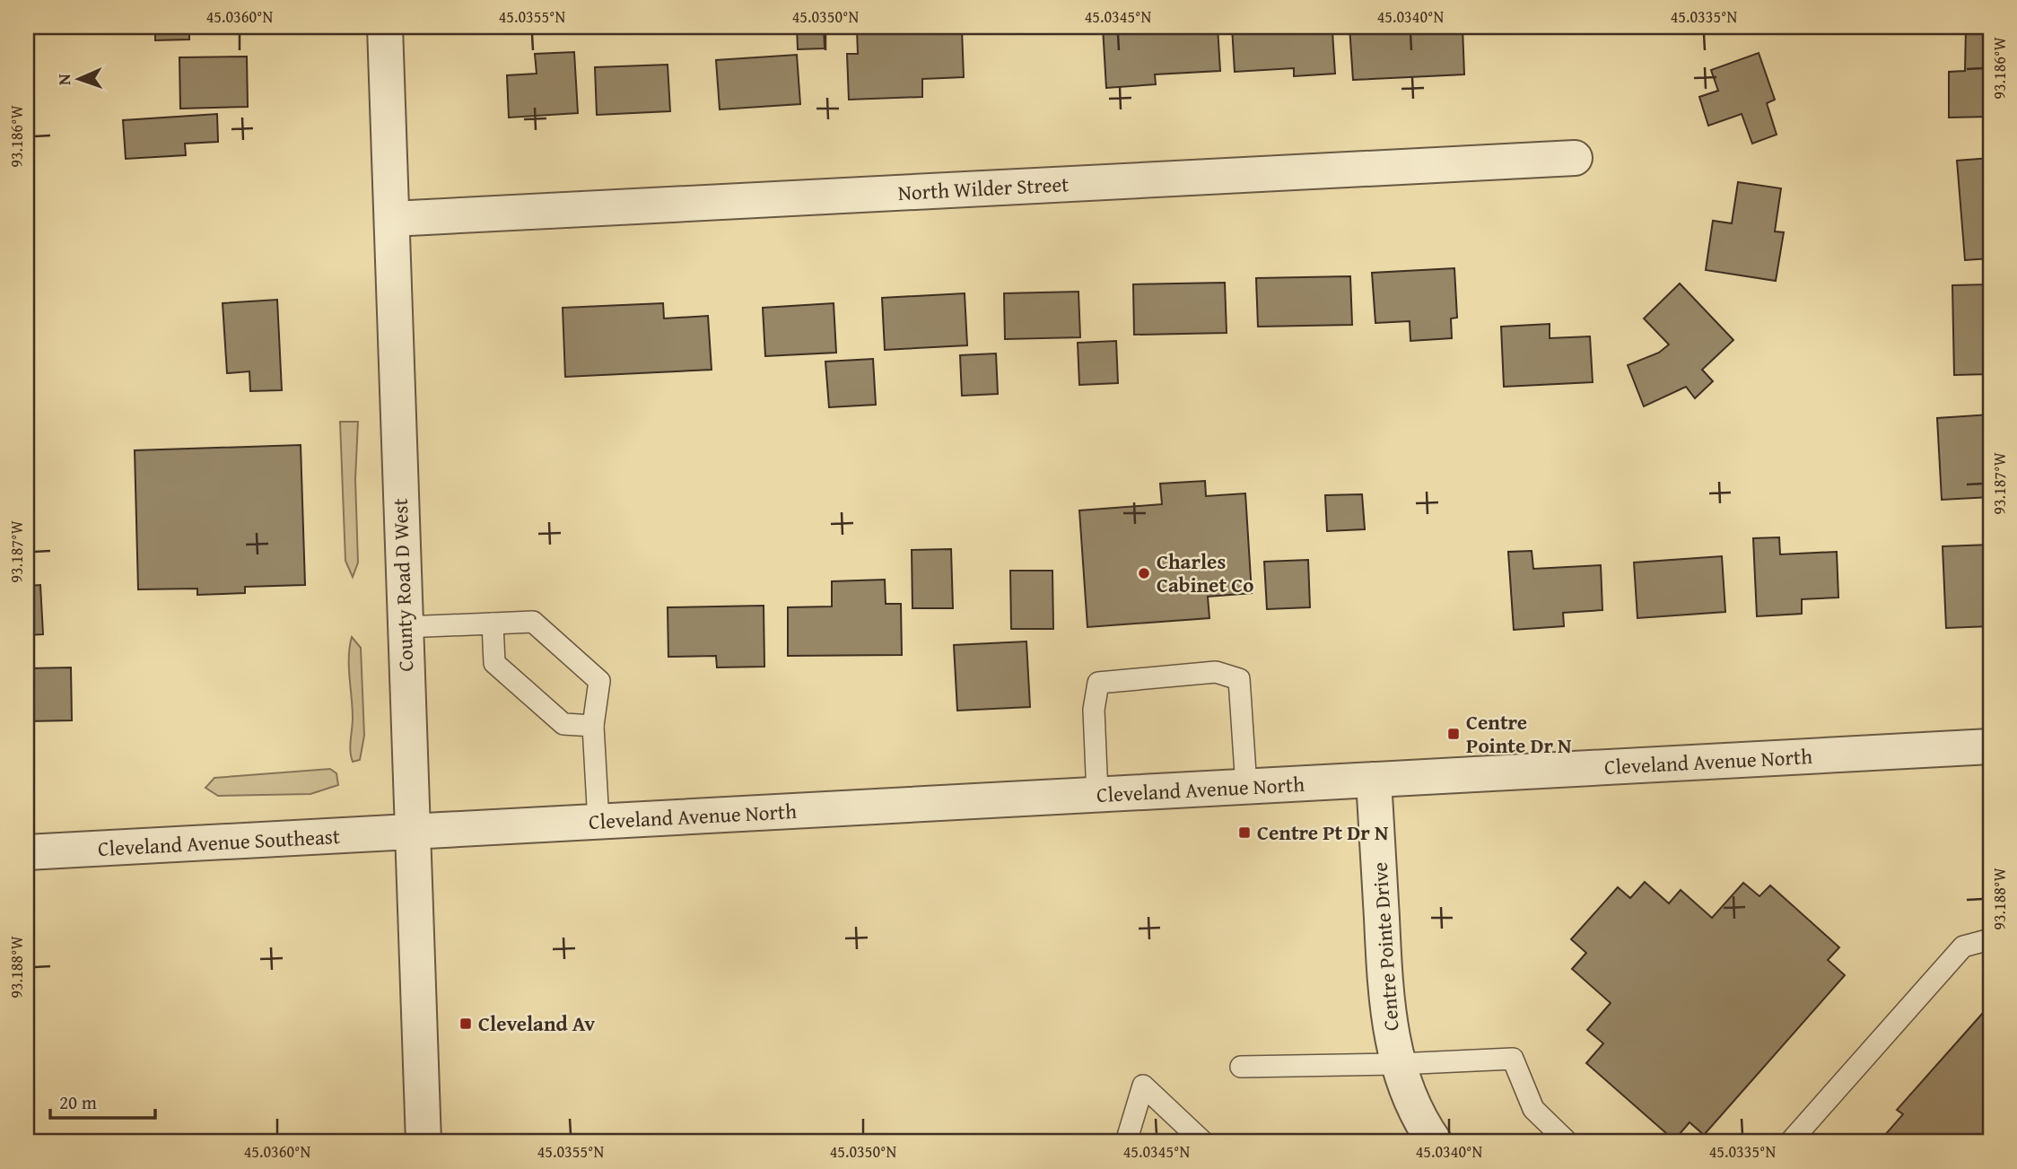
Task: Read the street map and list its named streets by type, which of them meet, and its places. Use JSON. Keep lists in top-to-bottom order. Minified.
{"streets":{"street":["North Wilder Street","County Road D West","Cleveland Avenue North","Cleveland Avenue Southeast","Centre Pointe Drive"]},"crossings":[["North Wilder Street","County Road D West"],["County Road D West","Cleveland Avenue North"],["County Road D West","Cleveland Avenue Southeast"],["Cleveland Avenue North","Cleveland Avenue Southeast"],["Cleveland Avenue North","Centre Pointe Drive"]],"places":{"other":["Charles Cabinet Co"],"transit":["Centre Pointe Dr N","Centre Pt Dr N","Cleveland Av"]},"scale_bar":"20 m","north":"left","coordinates":["45.0360°N","45.0355°N","45.0350°N","45.0345°N","45.0340°N","45.0335°N","93.186°W","93.187°W","93.188°W"]}
